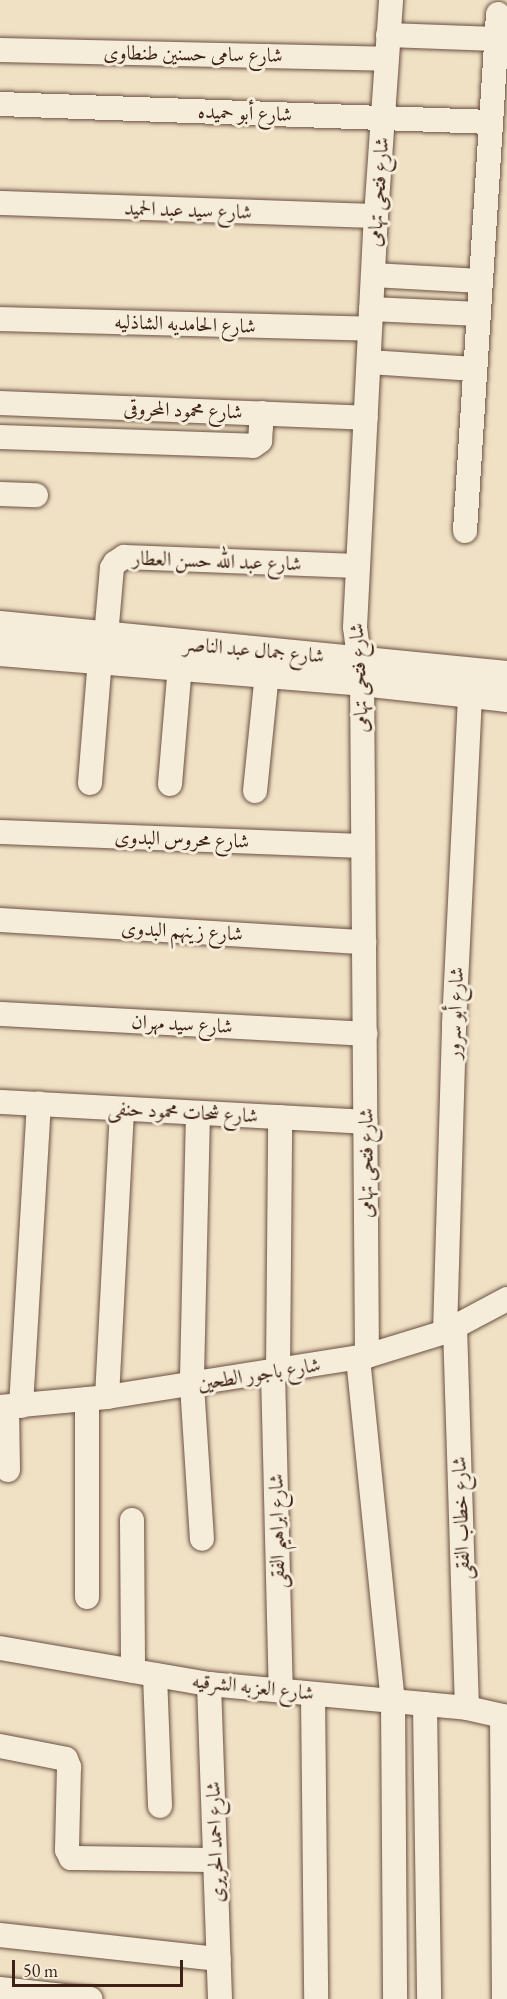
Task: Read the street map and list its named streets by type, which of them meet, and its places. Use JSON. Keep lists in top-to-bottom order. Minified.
{"streets":{"street":["شارع سامى حسنين طنطاوى","شارع أبو حميده","شارع فتحى تهامى","شارع سيد عبد الحميد","شارع الحامديه الشاذليه","شارع محمود المحروقى","شارع عبد الله حسن العطار","شارع جمال عبد الناصر","شارع محروس البدوى","شارع زينهم البدوى","شارع أبو سرور","شارع سيد مهران","شارع شحات محمود حنفى","شارع باجور الطحين","شارع خطاب الفقى","شارع ابراهيم الفقى","شارع العزبه الشرقيه","شارع احمد الحريرى"]},"crossings":[["شارع سامى حسنين طنطاوى","شارع فتحى تهامى"],["شارع أبو حميده","شارع فتحى تهامى"],["شارع فتحى تهامى","شارع سيد عبد الحميد"],["شارع فتحى تهامى","شارع الحامديه الشاذليه"],["شارع فتحى تهامى","شارع محمود المحروقى"],["شارع فتحى تهامى","شارع عبد الله حسن العطار"],["شارع فتحى تهامى","شارع جمال عبد الناصر"],["شارع فتحى تهامى","شارع محروس البدوى"],["شارع فتحى تهامى","شارع زينهم البدوى"],["شارع فتحى تهامى","شارع سيد مهران"],["شارع فتحى تهامى","شارع شحات محمود حنفى"],["شارع فتحى تهامى","شارع باجور الطحين"],["شارع فتحى تهامى","شارع العزبه الشرقيه"],["شارع عبد الله حسن العطار","شارع جمال عبد الناصر"],["شارع جمال عبد الناصر","شارع أبو سرور"],["شارع أبو سرور","شارع باجور الطحين"],["شارع أبو سرور","شارع خطاب الفقى"],["شارع شحات محمود حنفى","شارع ابراهيم الفقى"],["شارع باجور الطحين","شارع خطاب الفقى"],["شارع باجور الطحين","شارع ابراهيم الفقى"],["شارع خطاب الفقى","شارع العزبه الشرقيه"],["شارع ابراهيم الفقى","شارع العزبه الشرقيه"],["شارع العزبه الشرقيه","شارع احمد الحريرى"]],"scale_bar":"50 m"}
